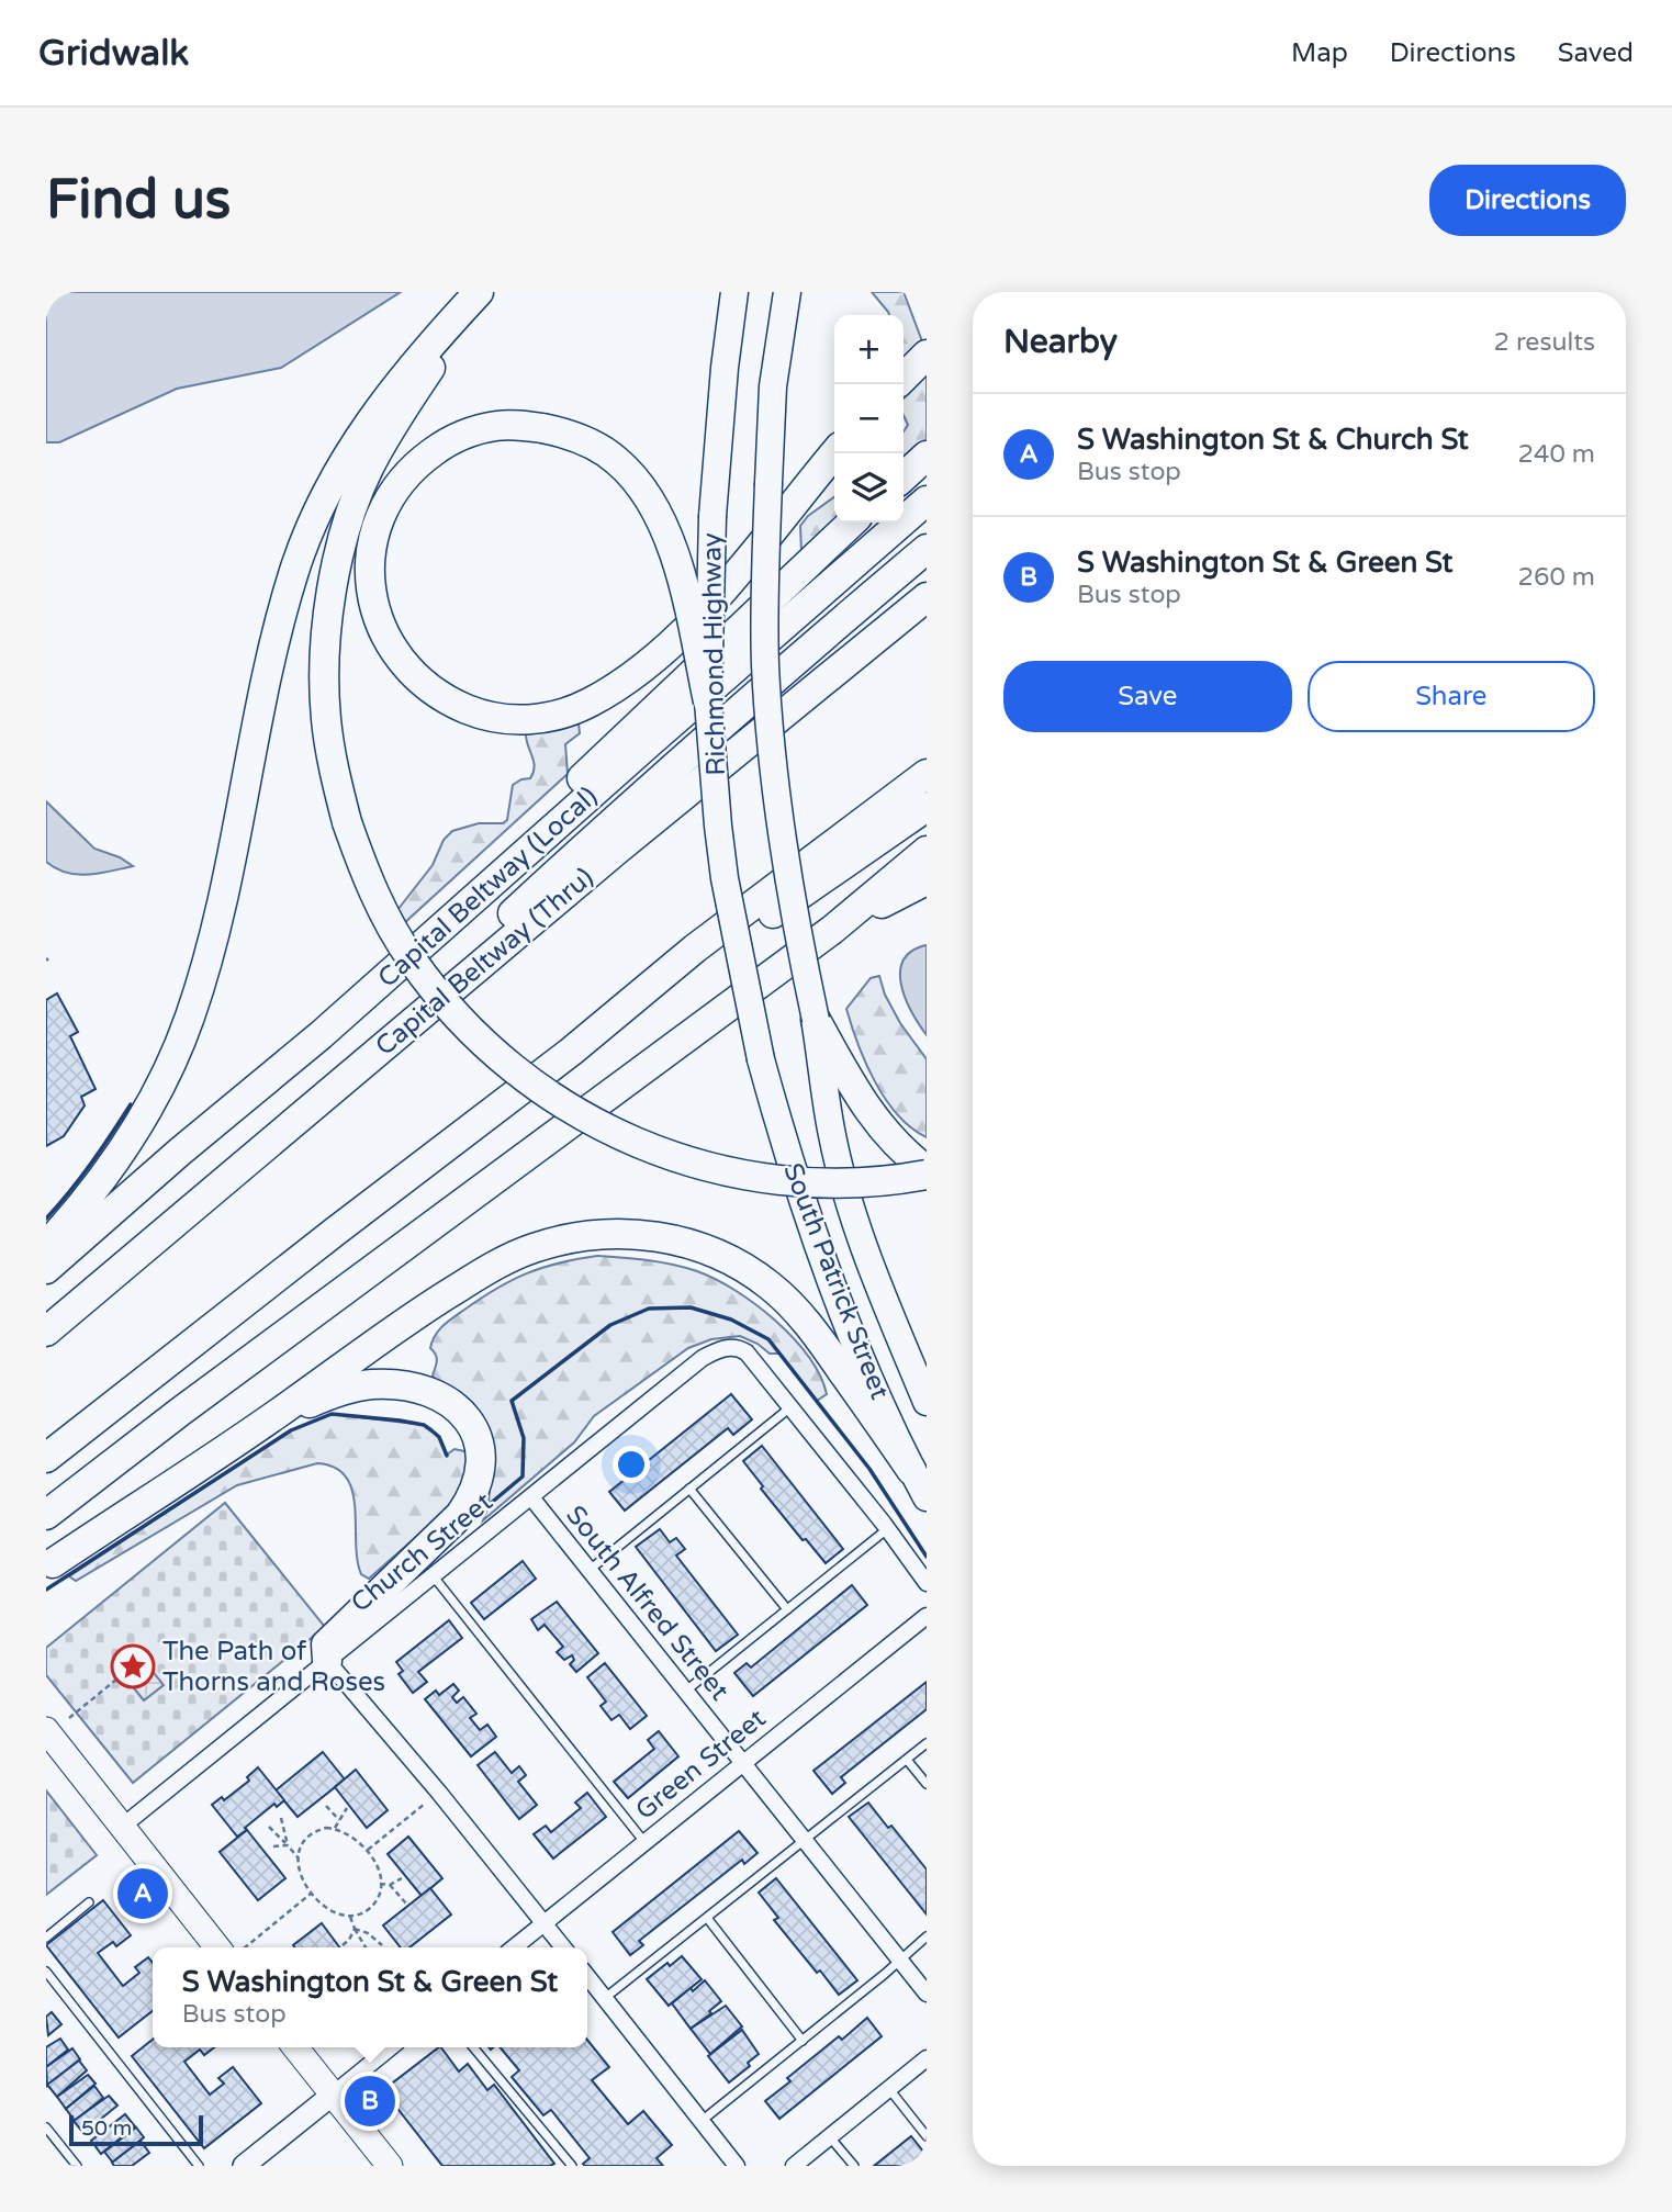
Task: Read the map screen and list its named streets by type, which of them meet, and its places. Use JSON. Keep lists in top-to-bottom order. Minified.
{"streets":{"highway":["Richmond Highway","Capital Beltway (Local)","Capital Beltway (Thru)","South Patrick Street"],"street":["Church Street","South Alfred Street","Green Street"]},"crossings":[["Richmond Highway","South Patrick Street"],["Church Street","South Alfred Street"],["South Alfred Street","Green Street"]],"places":{"place":["The Path of Thorns and Roses"]},"scale_bar":"50 m","page":{"header":"Gridwalk","nav":["Map","Directions","Saved"],"buttons":["Directions",["Save","Share"]],"title":"Find us","heading":["Nearby","2 results"],"map_buttons":["+","−"],"list":[{"mark":"A","name":"S Washington St & Church St","note":"Bus stop","value":"240 m"},{"mark":"B","name":"S Washington St & Green St","note":"Bus stop","value":"260 m"}],"pins":["A","B"],"popup":["S Washington St & Green St","Bus stop"],"scale":"50 m"}}
